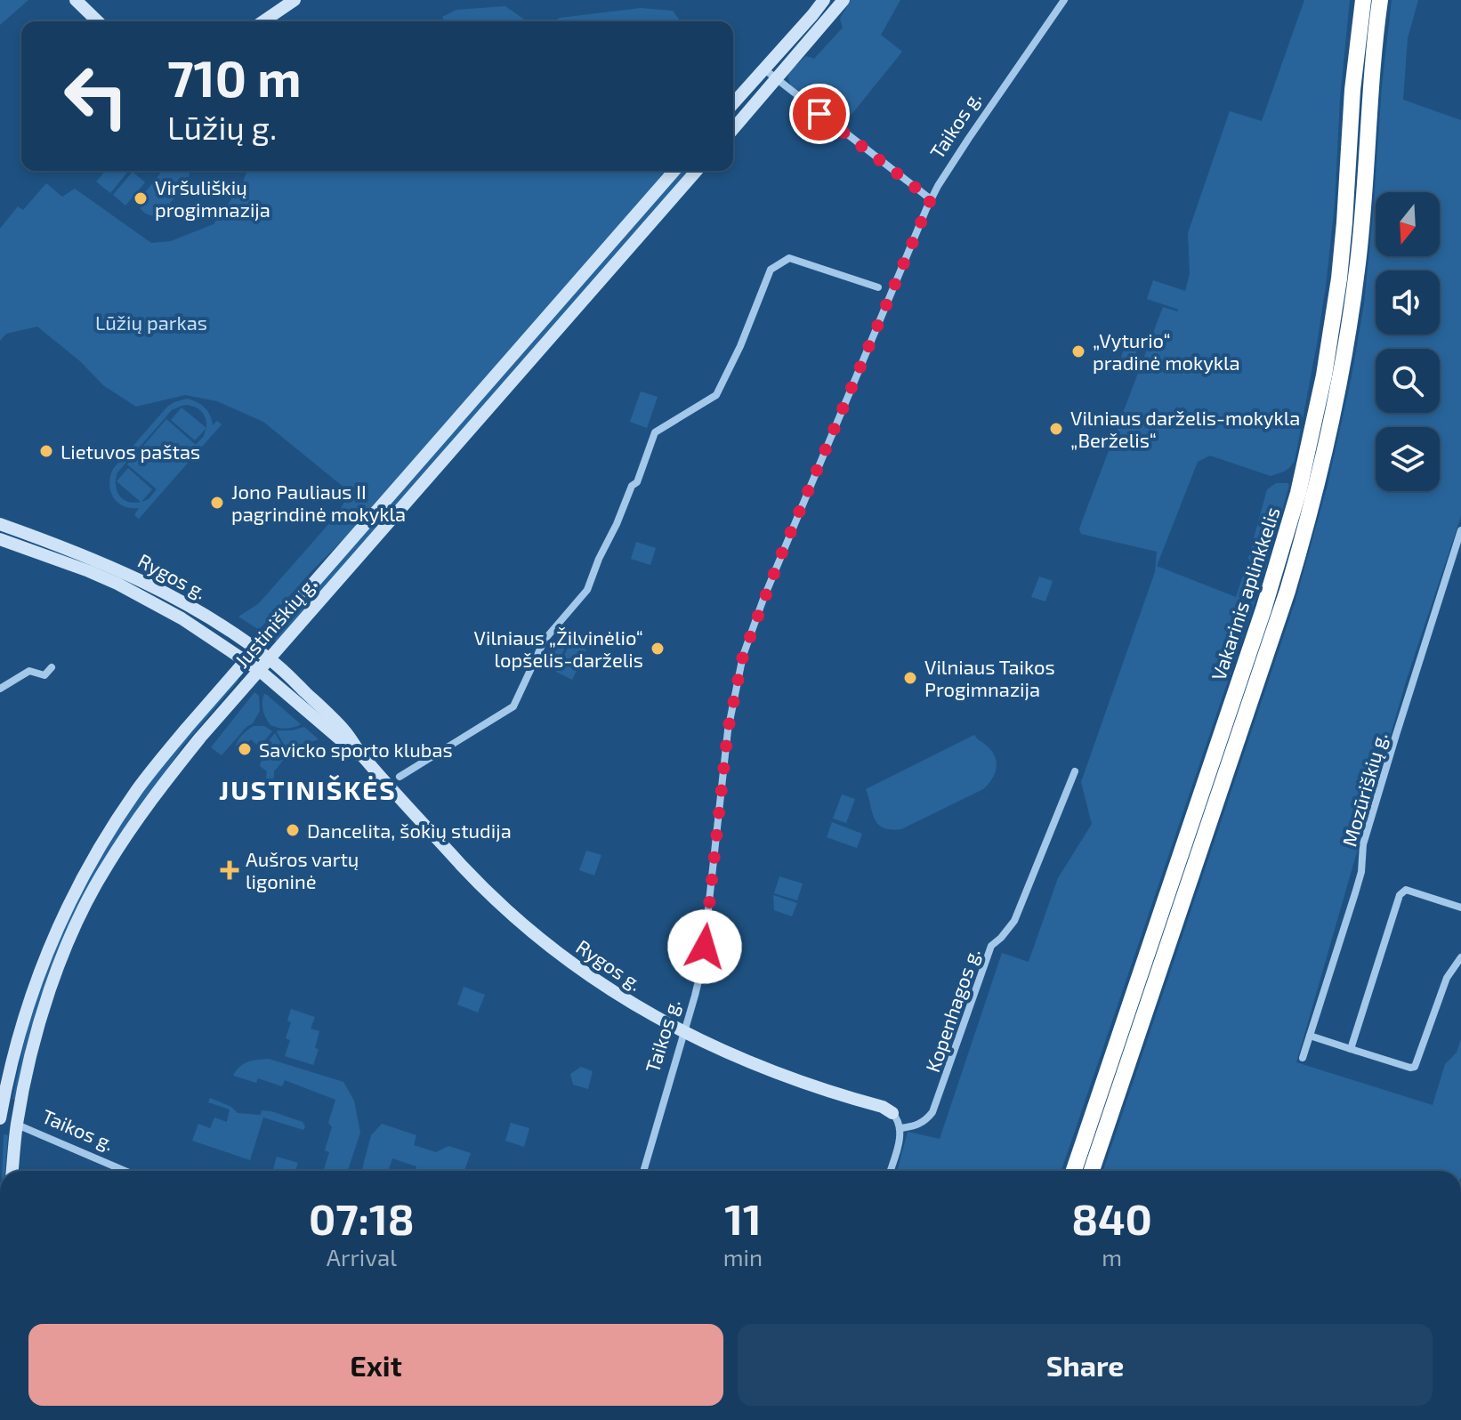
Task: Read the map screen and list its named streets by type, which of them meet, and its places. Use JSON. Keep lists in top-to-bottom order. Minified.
{"streets":{"highway":["Vakarinis aplinkkelis"],"main road":["Taikos g.","Rygos g.","Justiniškių g."],"street":["Mozūriškių g.","Kopenhagos g."]},"crossings":[["Taikos g.","Rygos g."],["Taikos g.","Justiniškių g."],["Rygos g.","Justiniškių g."]],"districts":["JUSTINIŠKĖS"],"parks":["Lūžių parkas"],"places":{"other":["Viršuliškių progimnazija","„Vyturio“ pradinė mokykla","Vilniaus darželis-mokykla „Berželis“","Lietuvos paštas","Jono Pauliaus II pagrindinė mokykla","Vilniaus „Žilvinėlio“ lopšelis-darželis","Vilniaus Taikos Progimnazija","Savicko sporto klubas","Dancelita, šokių studija"],"health":["Aušros vartų ligoninė"]},"north":"bottom","page":{"turn":["710 m","Lūžių g."],"eta":["07:18","Arrival","11","min","840","m"],"buttons":["Exit","Share"]}}
